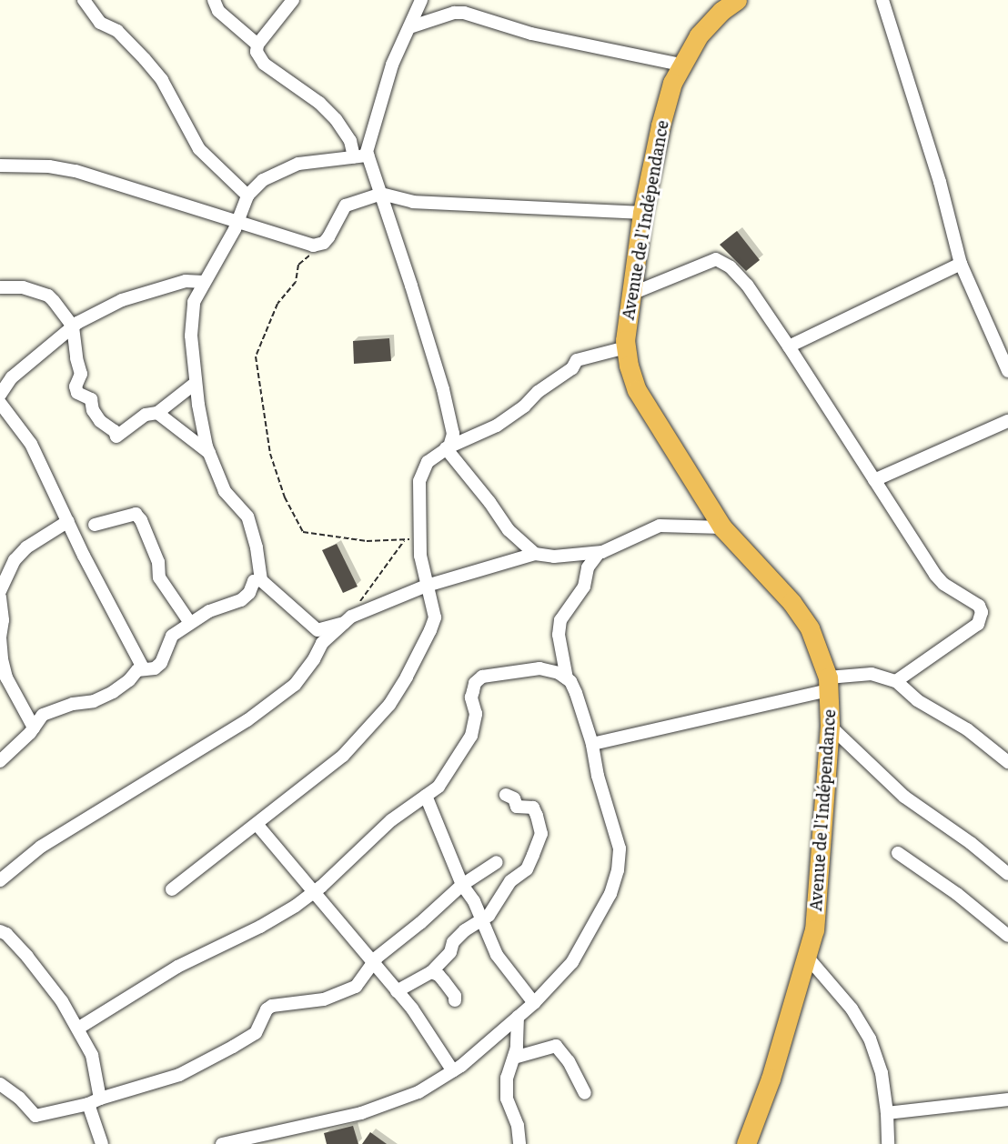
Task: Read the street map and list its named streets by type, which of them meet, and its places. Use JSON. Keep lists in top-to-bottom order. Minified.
{"streets":{"highway":["Avenue de l'Indépendance"]}}
